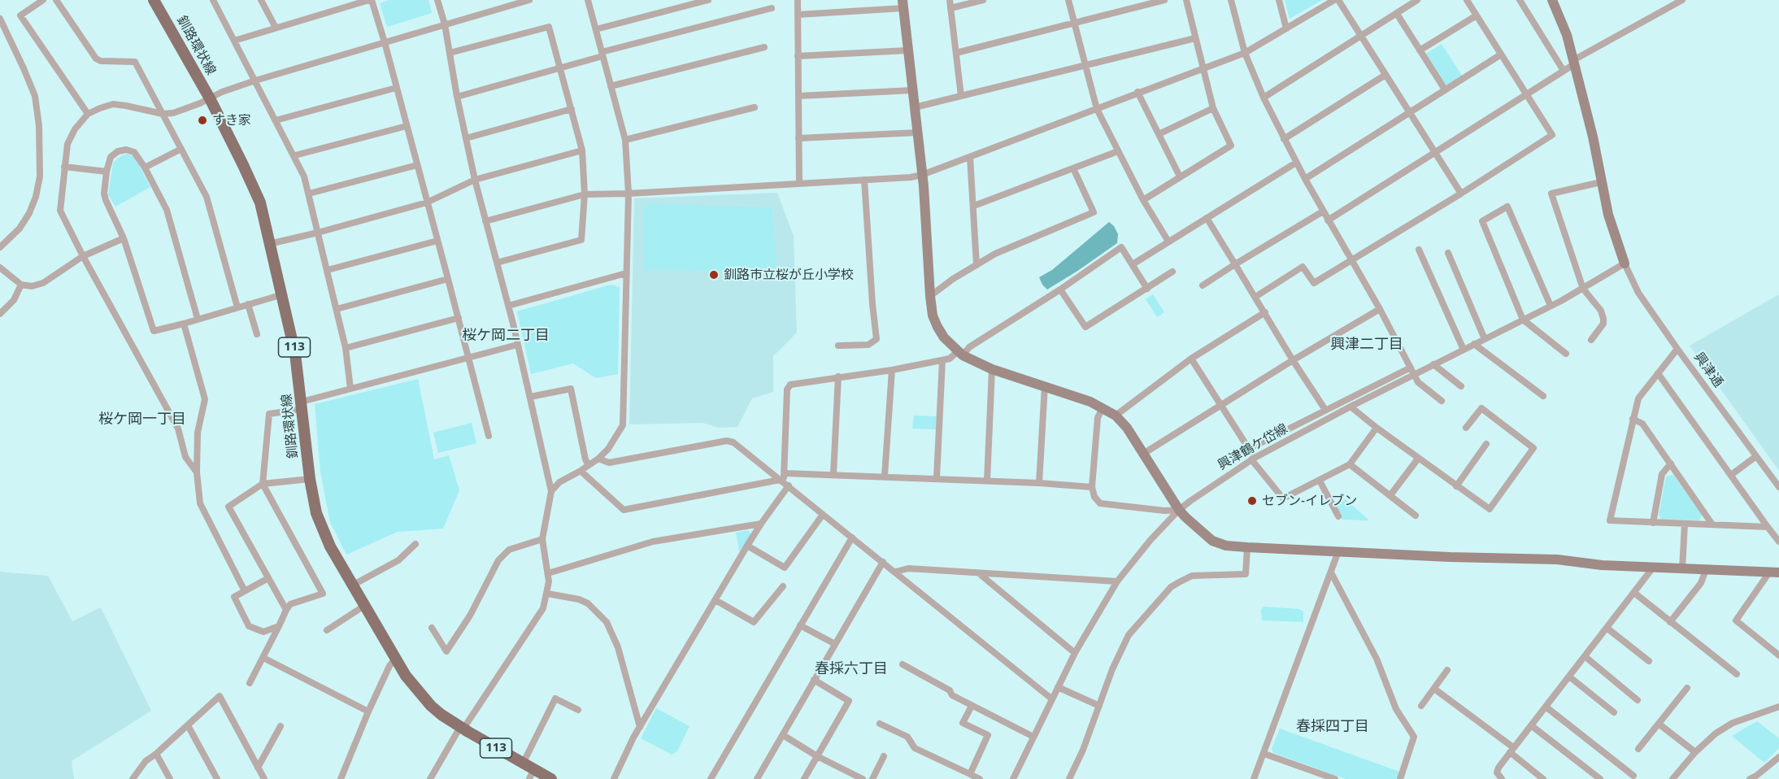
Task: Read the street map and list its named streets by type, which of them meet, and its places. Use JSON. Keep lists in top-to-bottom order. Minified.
{"streets":{"main road":["釧路環状線","113"],"street":["興津通","興津鶴ケ岱線"]},"crossings":[["興津通","興津鶴ケ岱線"]],"districts":["桜ケ岡二丁目","興津二丁目","桜ケ岡一丁目","春採六丁目","春採四丁目"],"places":["すき家","釧路市立桜が丘小学校","セブン-イレブン"]}
